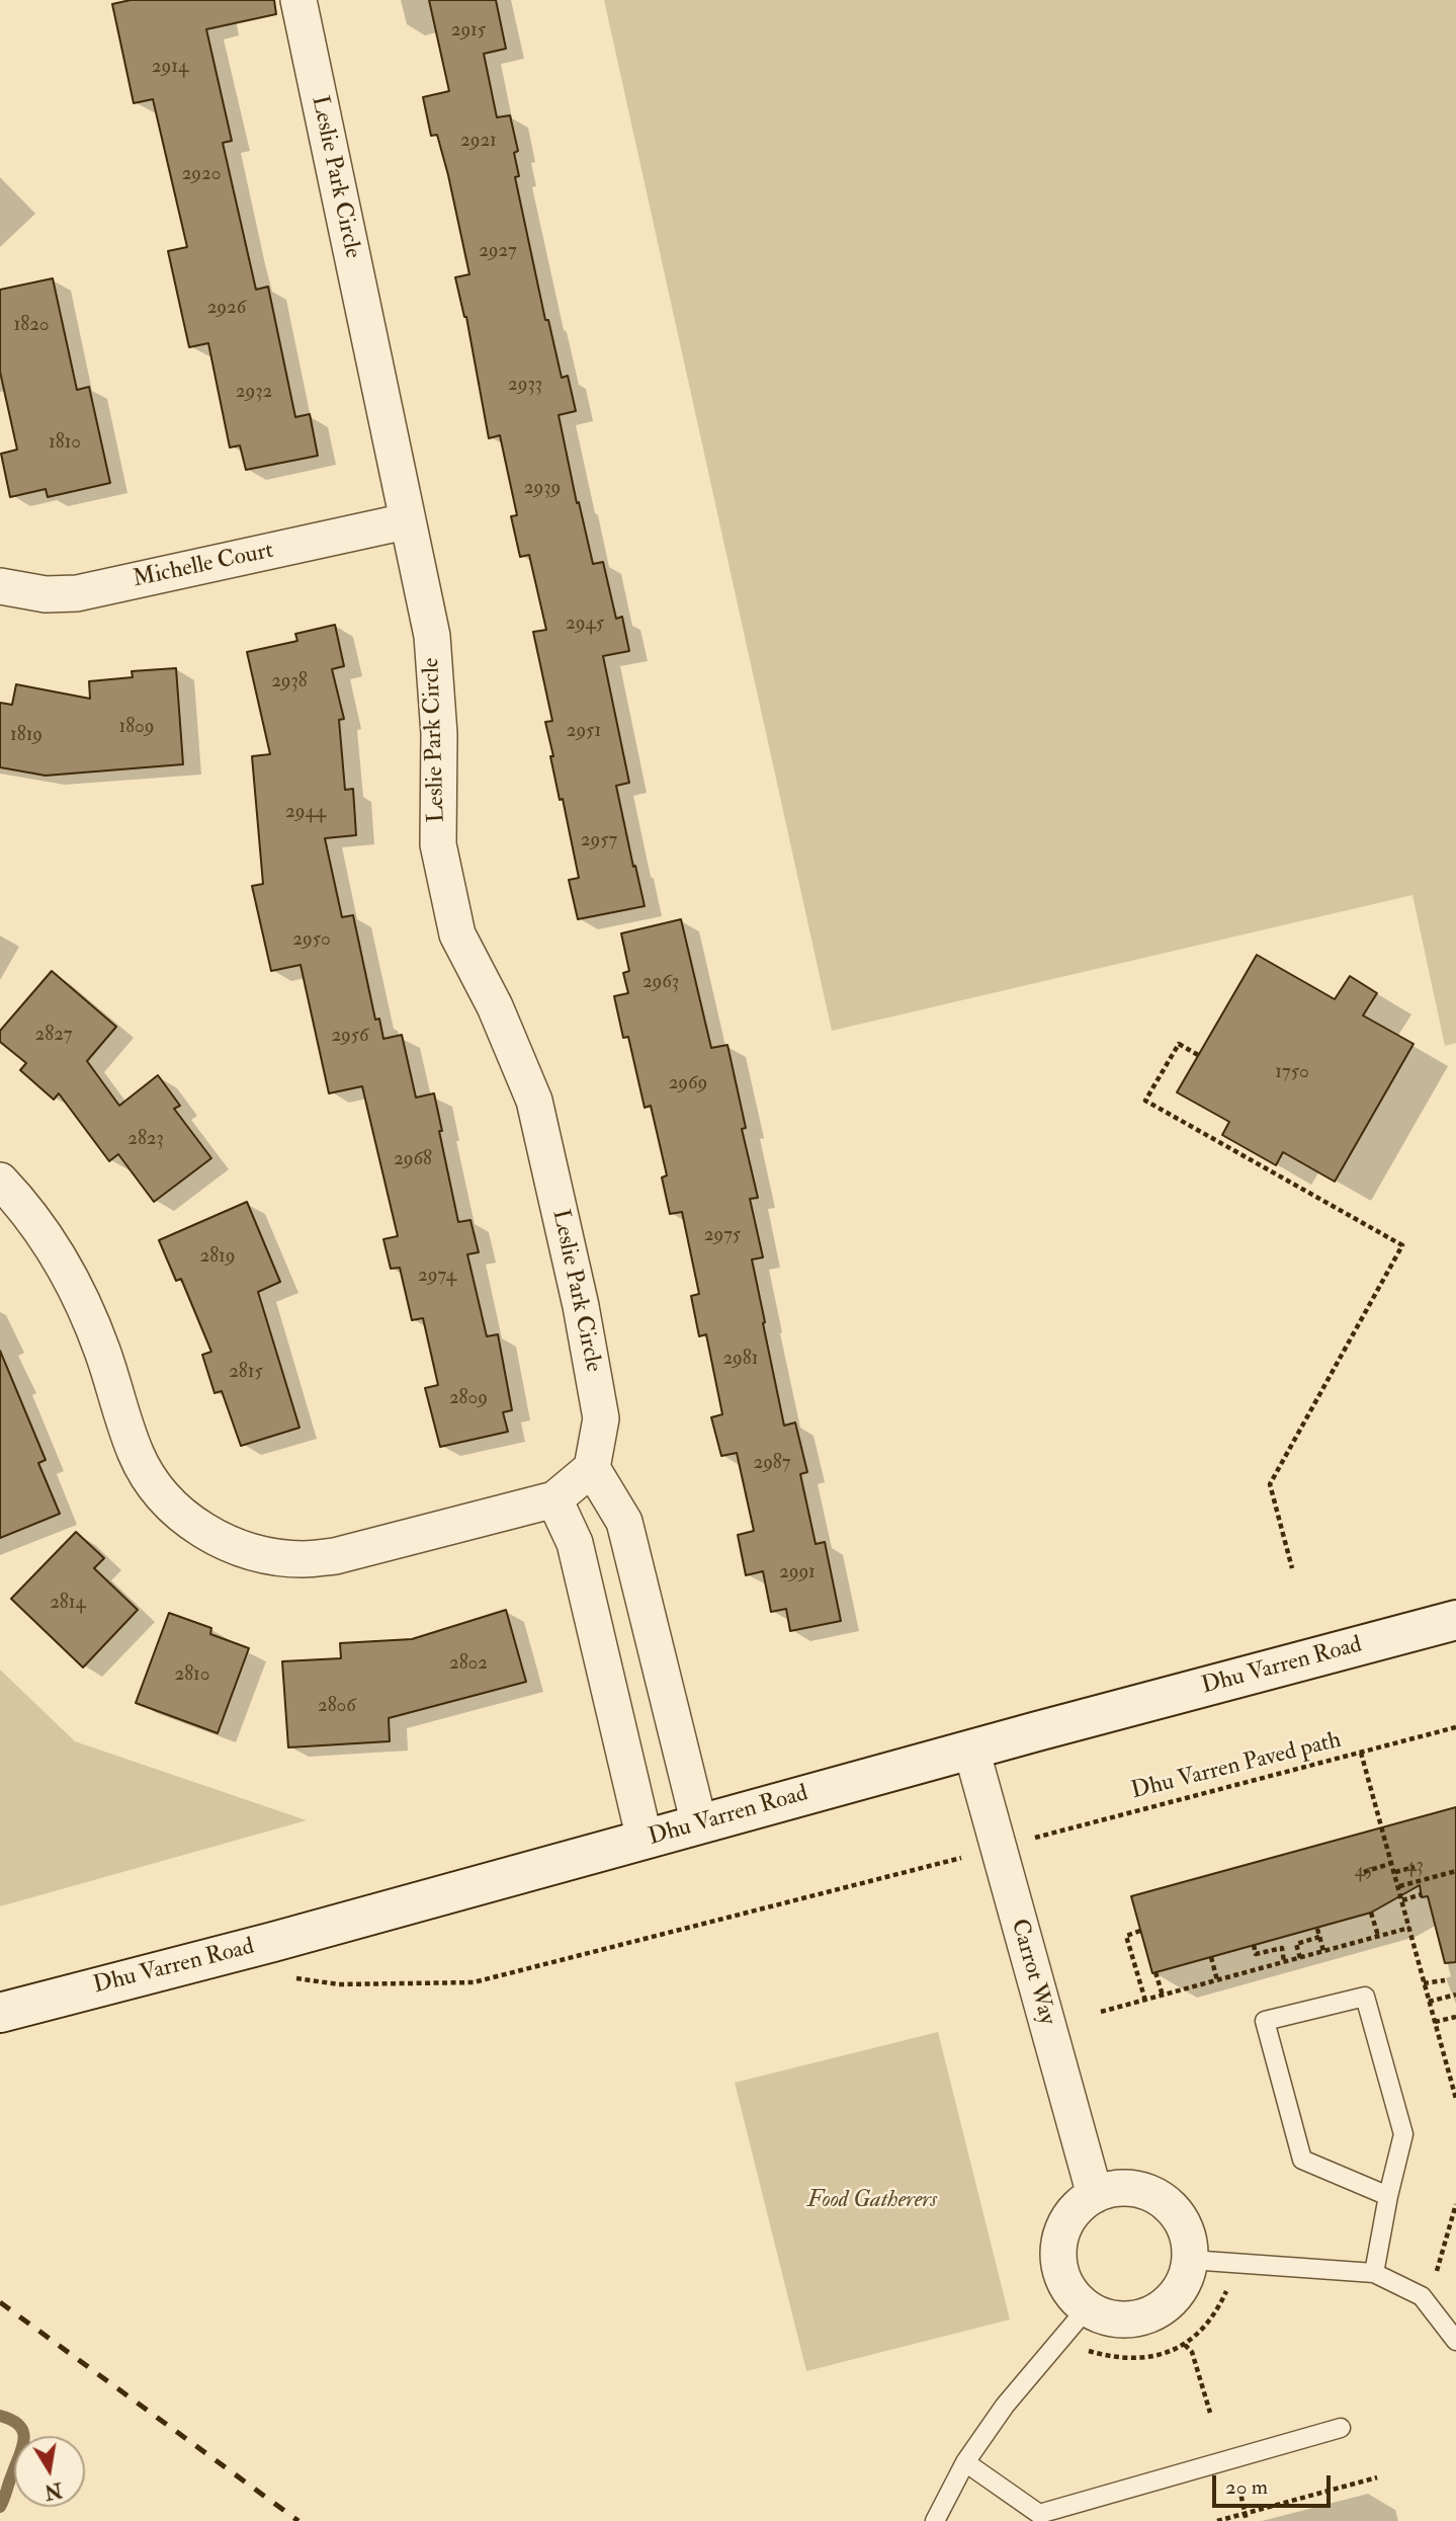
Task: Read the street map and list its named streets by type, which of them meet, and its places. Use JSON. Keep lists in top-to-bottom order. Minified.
{"streets":{"main road":["Dhu Varren Road"],"street":["Leslie Park Circle","Michelle Court","Carrot Way"],"path":["Dhu Varren Paved path"]},"crossings":[["Leslie Park Circle","Michelle Court"],["Dhu Varren Road","Carrot Way"]],"parks":["Food Gatherers"],"house_numbers":["2915","2914","2921","2920","2927","2926","1820","2933","2932","1810","2939","2945","2938","1809","2951","1819","2944","2957","2950","2963","2827","2956","1750","2969","2823","2968","2975","2819","2974","2981","2815","2809","2987","2991","2814","2802","2810","2806","43","45"],"scale_bar":"20 m","north":"bottom"}
